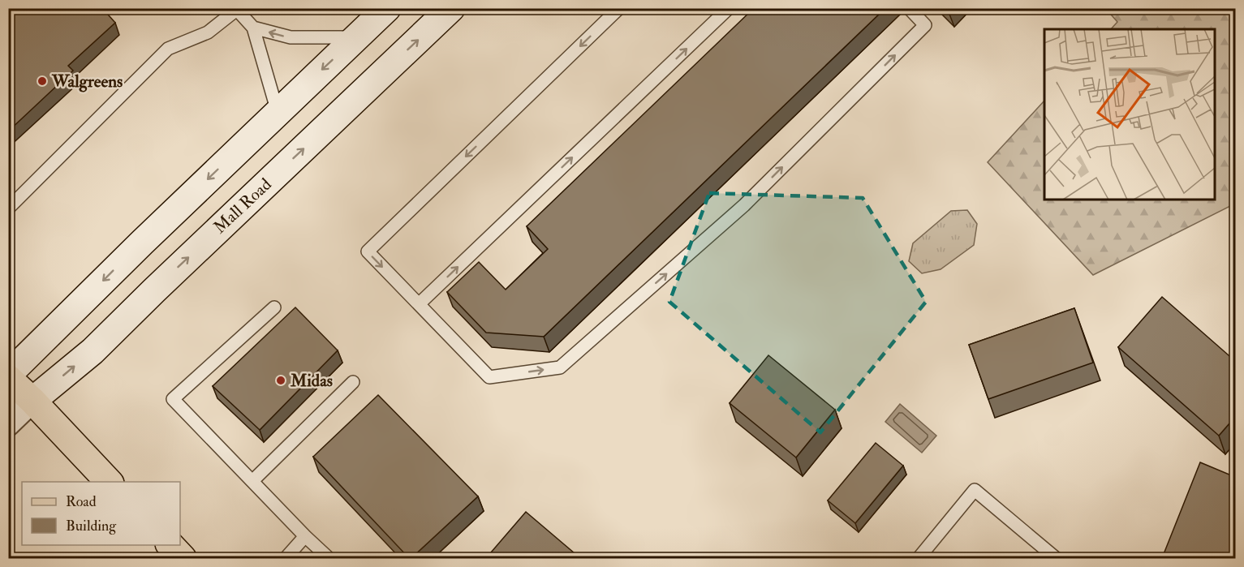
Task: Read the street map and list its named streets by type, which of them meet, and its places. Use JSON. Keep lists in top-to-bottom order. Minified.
{"streets":{"main road":["Mall Road"]},"places":["Walgreens","Midas"],"legend":["Road","Building"]}
